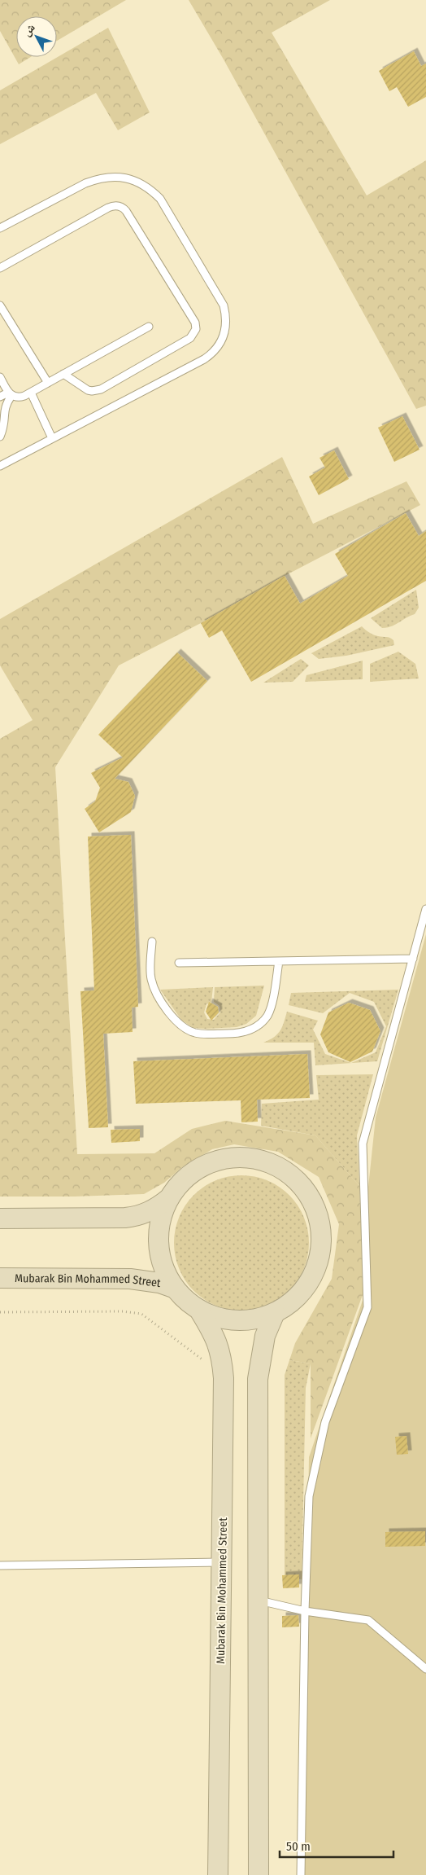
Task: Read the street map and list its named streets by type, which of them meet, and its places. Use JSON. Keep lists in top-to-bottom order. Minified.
{"streets":{"street":["Mubarak Bin Mohammed Street"]},"scale_bar":"50 m","north":"top left"}
